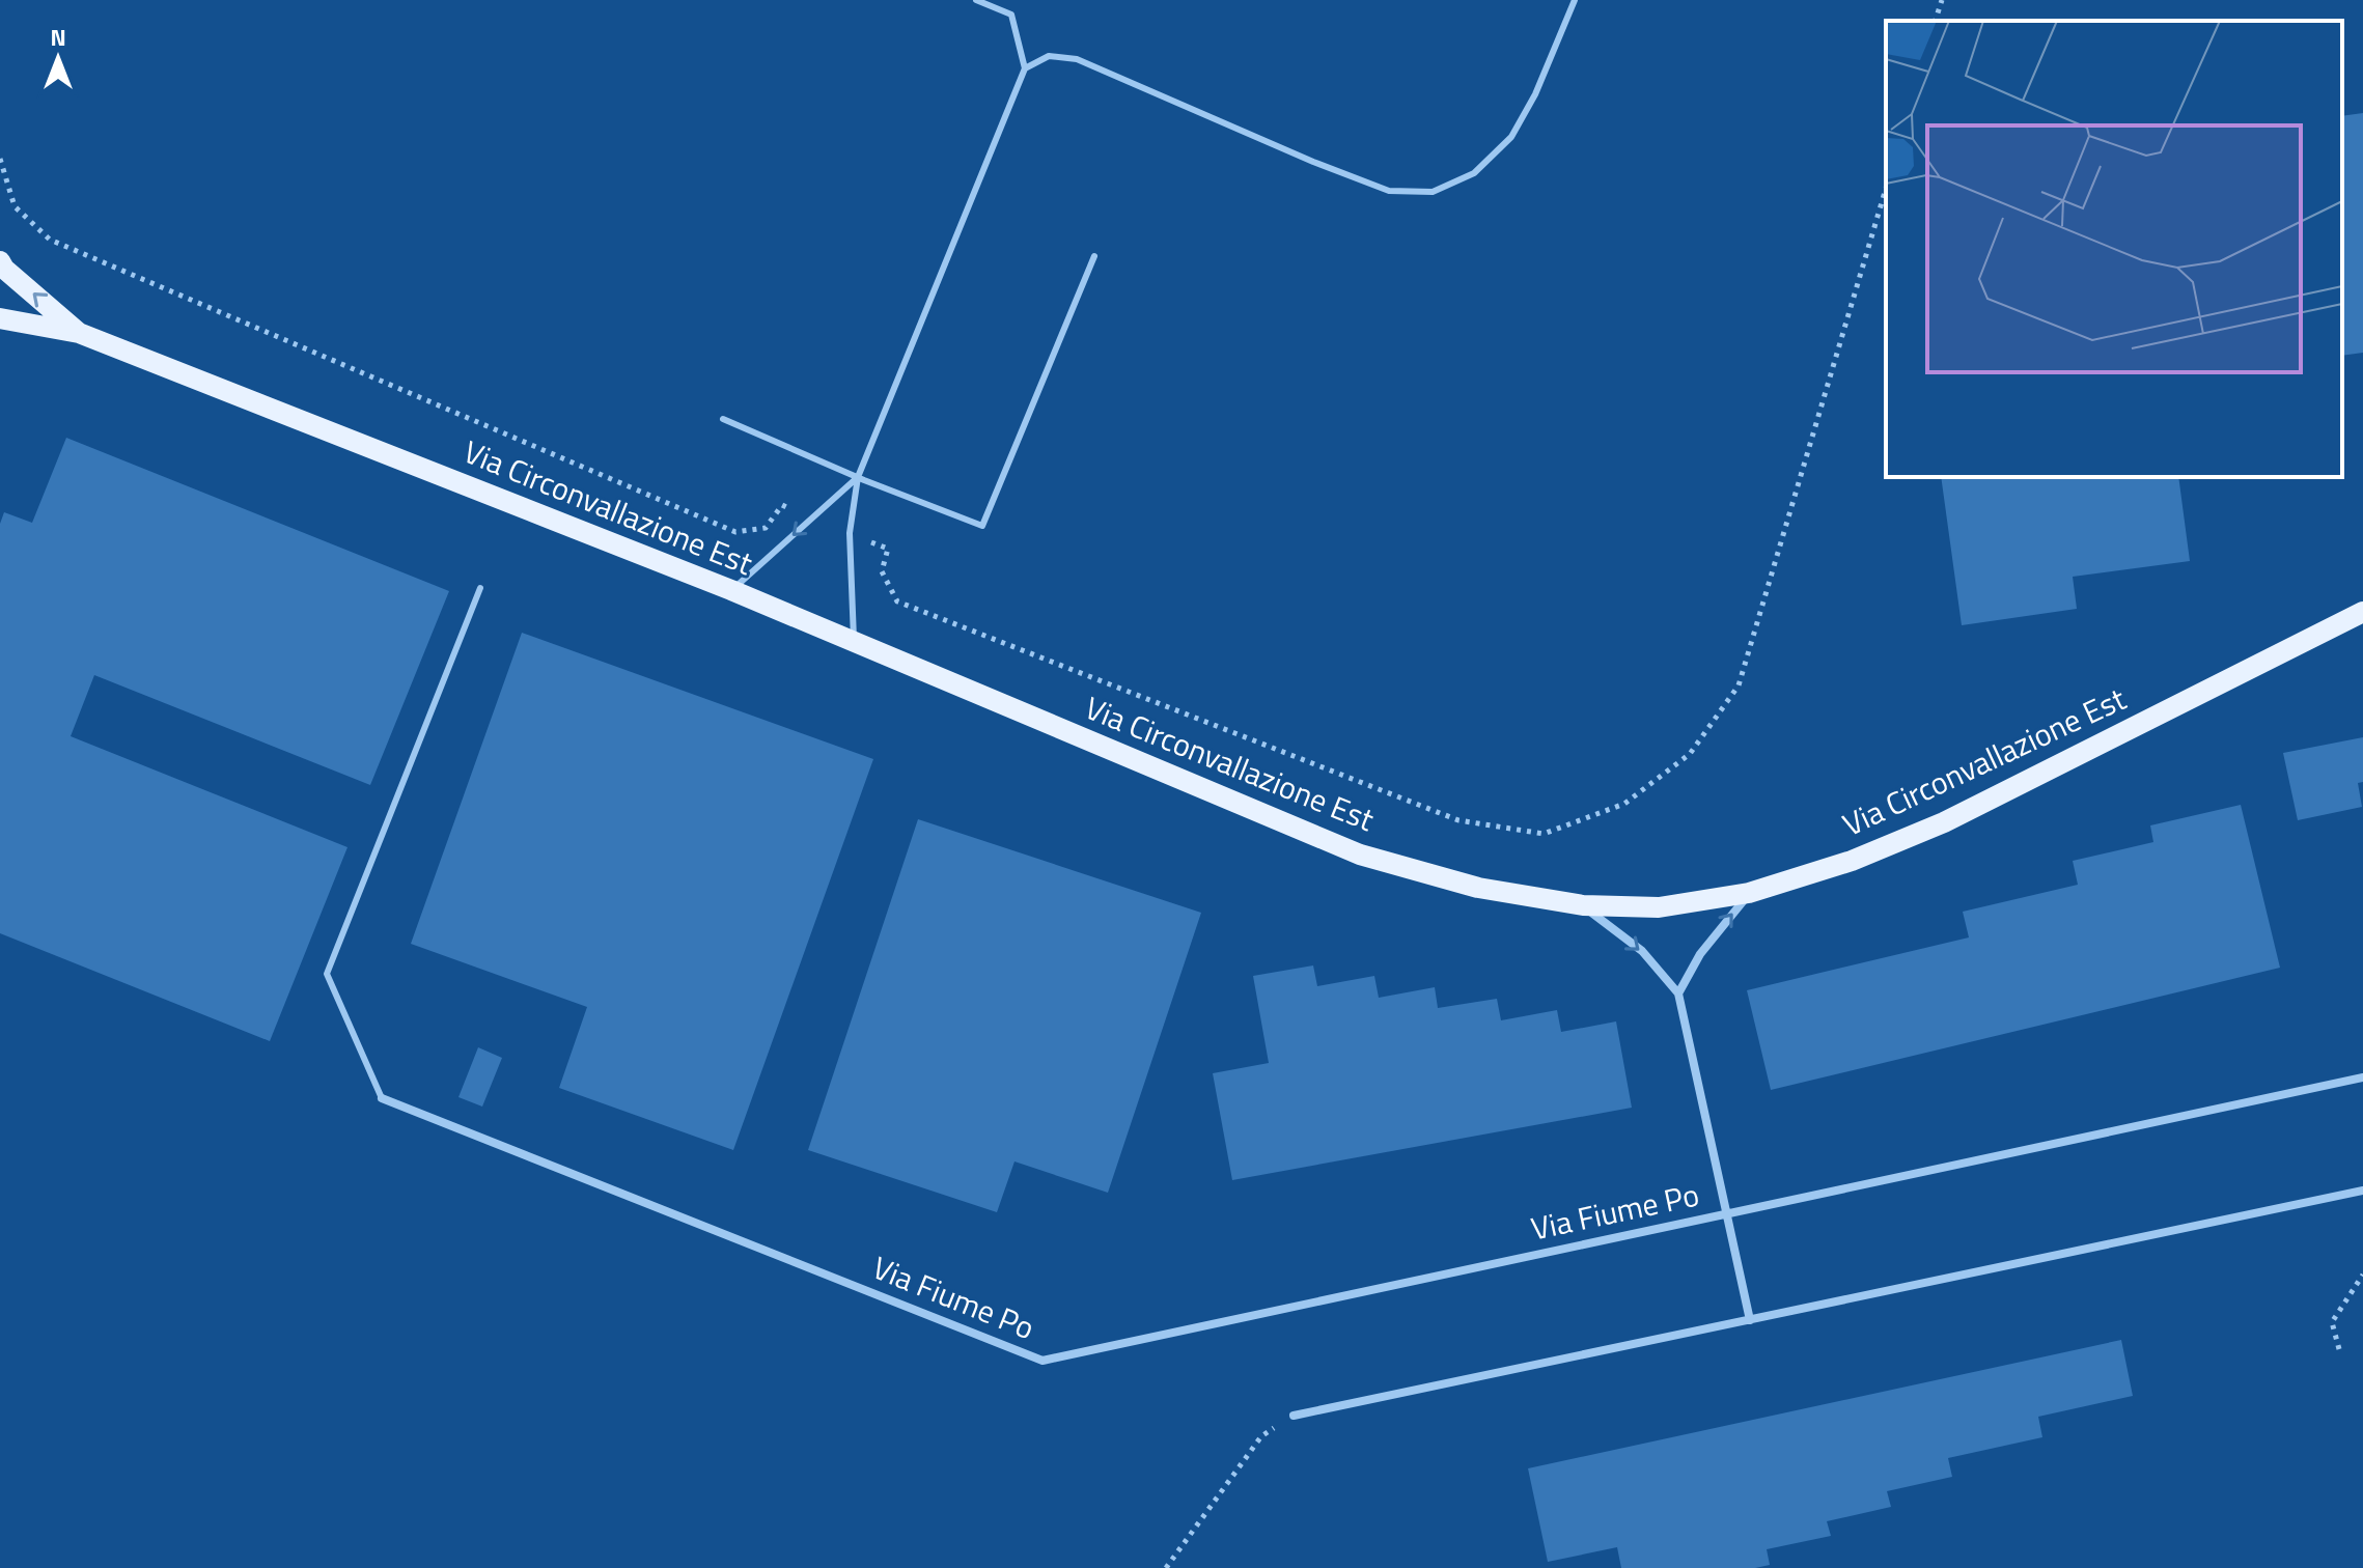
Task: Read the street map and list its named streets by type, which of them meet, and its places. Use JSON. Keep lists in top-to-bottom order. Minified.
{"streets":{"main road":["Via Circonvallazione Est"],"street":["Via Fiume Po"]},"crossings":[["Via Circonvallazione Est","Via Fiume Po"]],"north":"top"}
